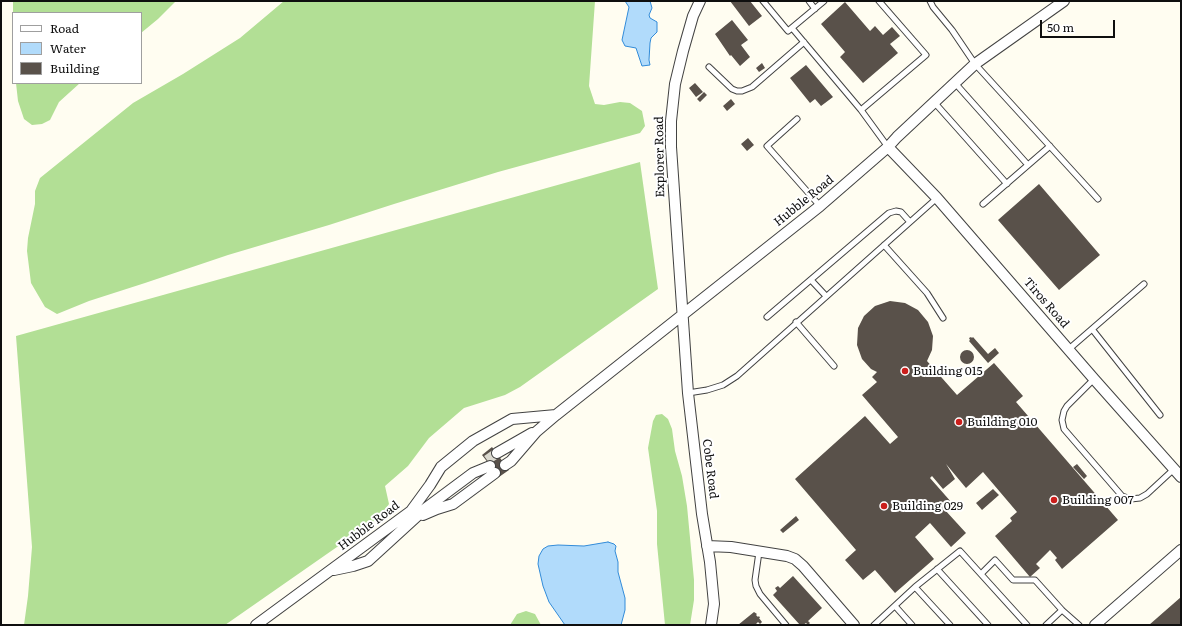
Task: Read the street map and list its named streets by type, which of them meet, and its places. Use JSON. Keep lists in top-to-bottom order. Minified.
{"streets":{"street":["Explorer Road","Hubble Road","Tiros Road","Cobe Road"]},"crossings":[["Explorer Road","Hubble Road"],["Explorer Road","Cobe Road"],["Hubble Road","Tiros Road"],["Hubble Road","Cobe Road"]],"places":["Building 015","Building 010","Building 007","Building 029"],"legend":["Road","Water","Building"],"scale_bar":"50 m"}
